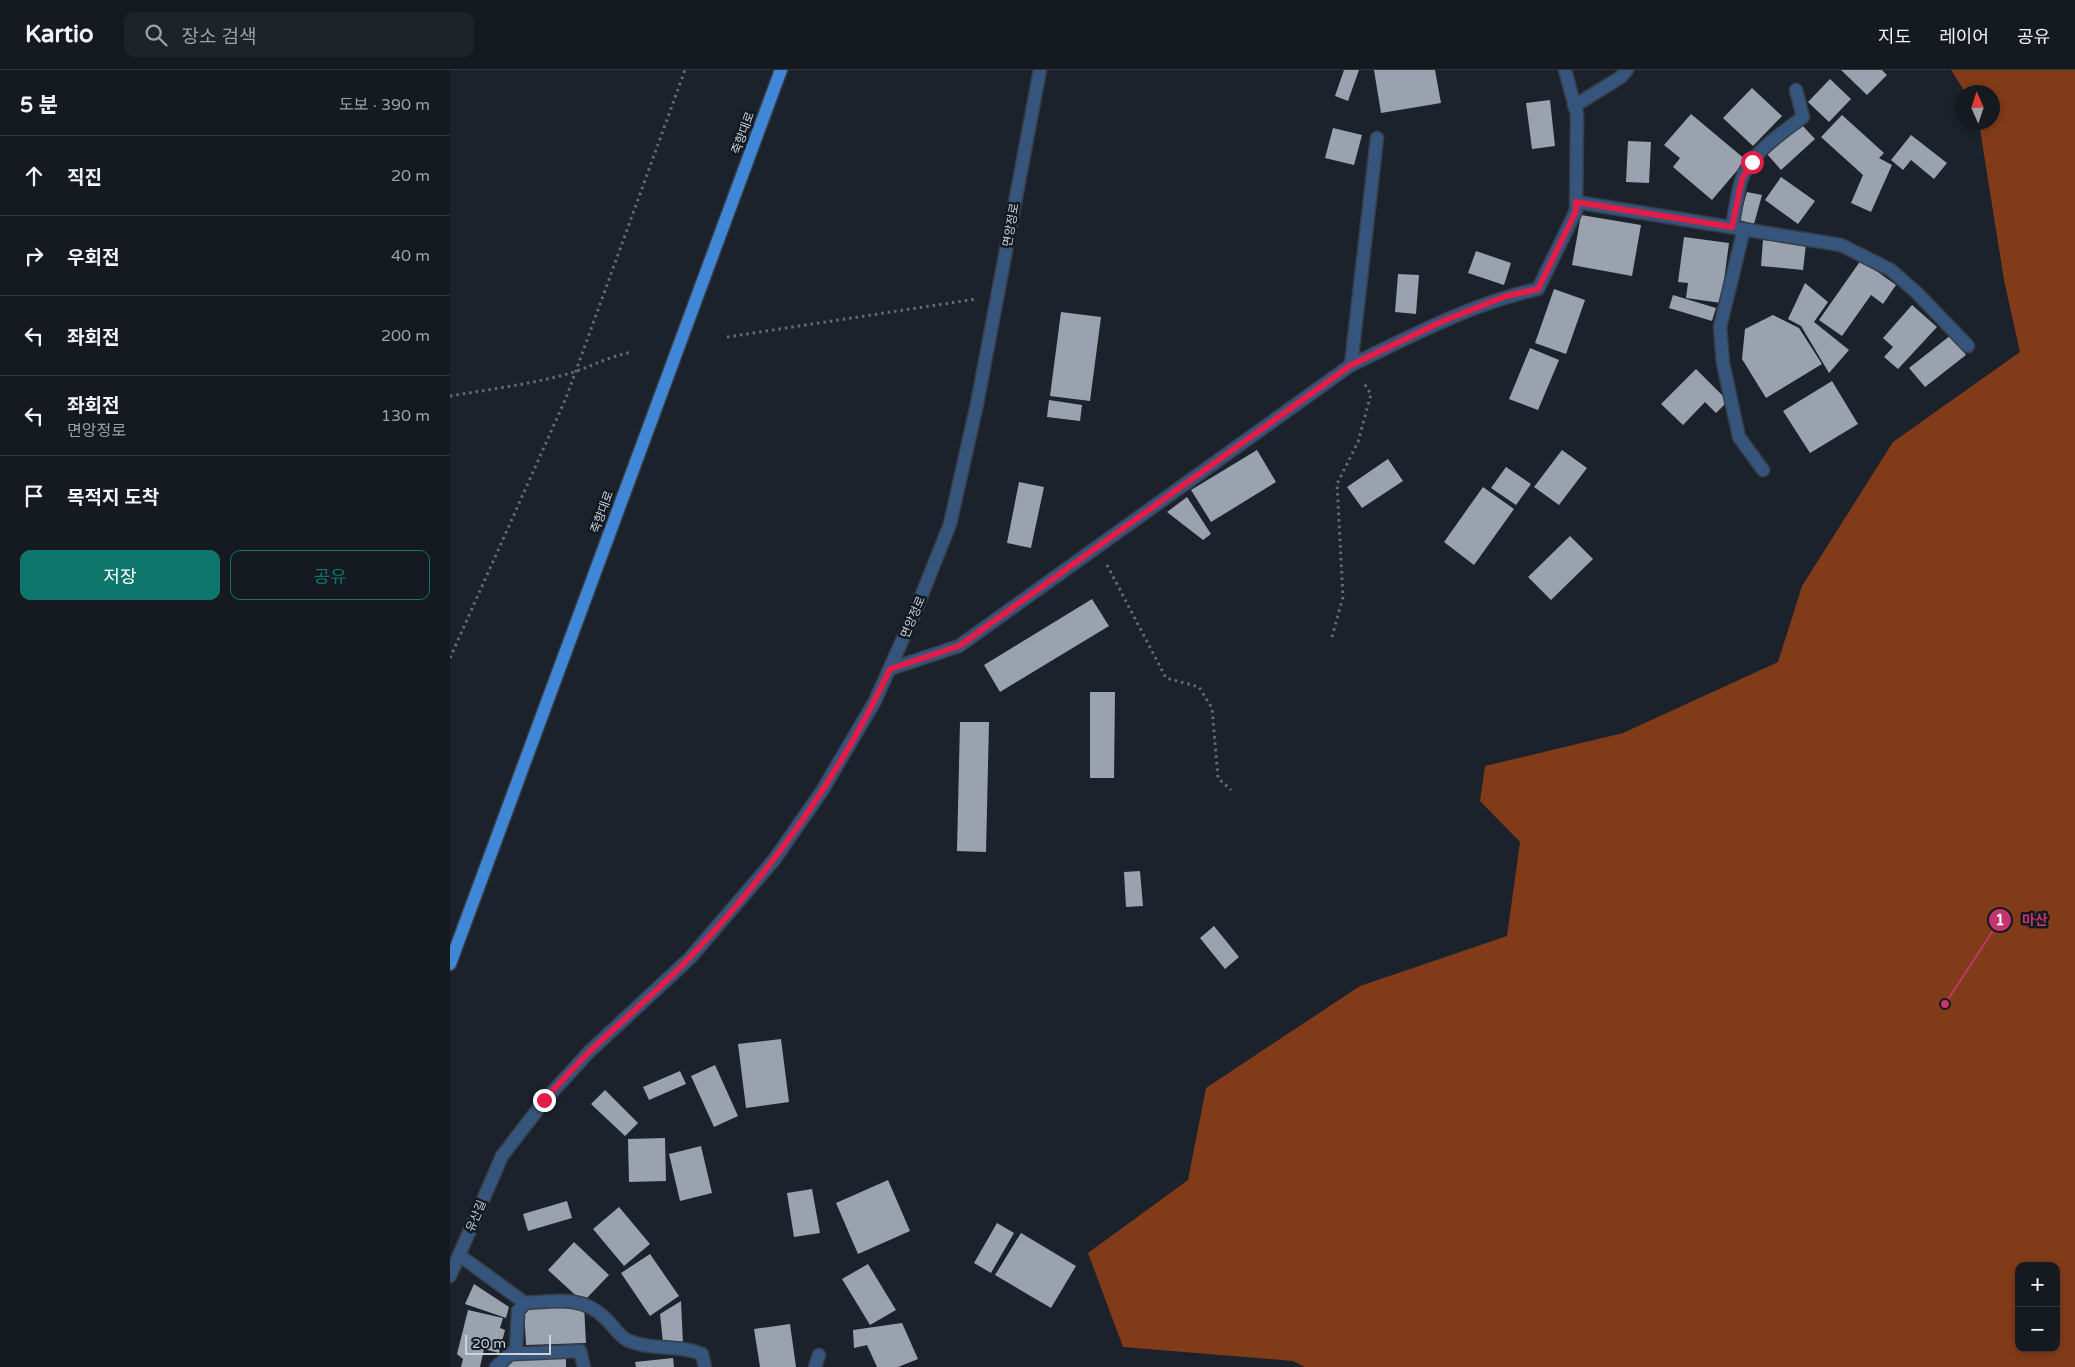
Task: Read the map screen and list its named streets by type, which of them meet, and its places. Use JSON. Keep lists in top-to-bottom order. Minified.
{"streets":{"main road":["죽향대로"],"street":["면앙정로","유산길"]},"crossings":[["면앙정로","유산길"]],"places":["마산"],"scale_bar":"20 m","north":"top","page":{"header":"Kartio","search":"장소 검색","nav":["지도","레이어","공유"],"heading":["5 분","도보 · 390 m"],"list":[["직진","20 m"],["우회전","40 m"],["좌회전","200 m"],["좌회전","면앙정로","130 m"],"목적지 도착"],"buttons":["저장","공유"],"map_buttons":["+","−"],"scale":"20 m"}}
